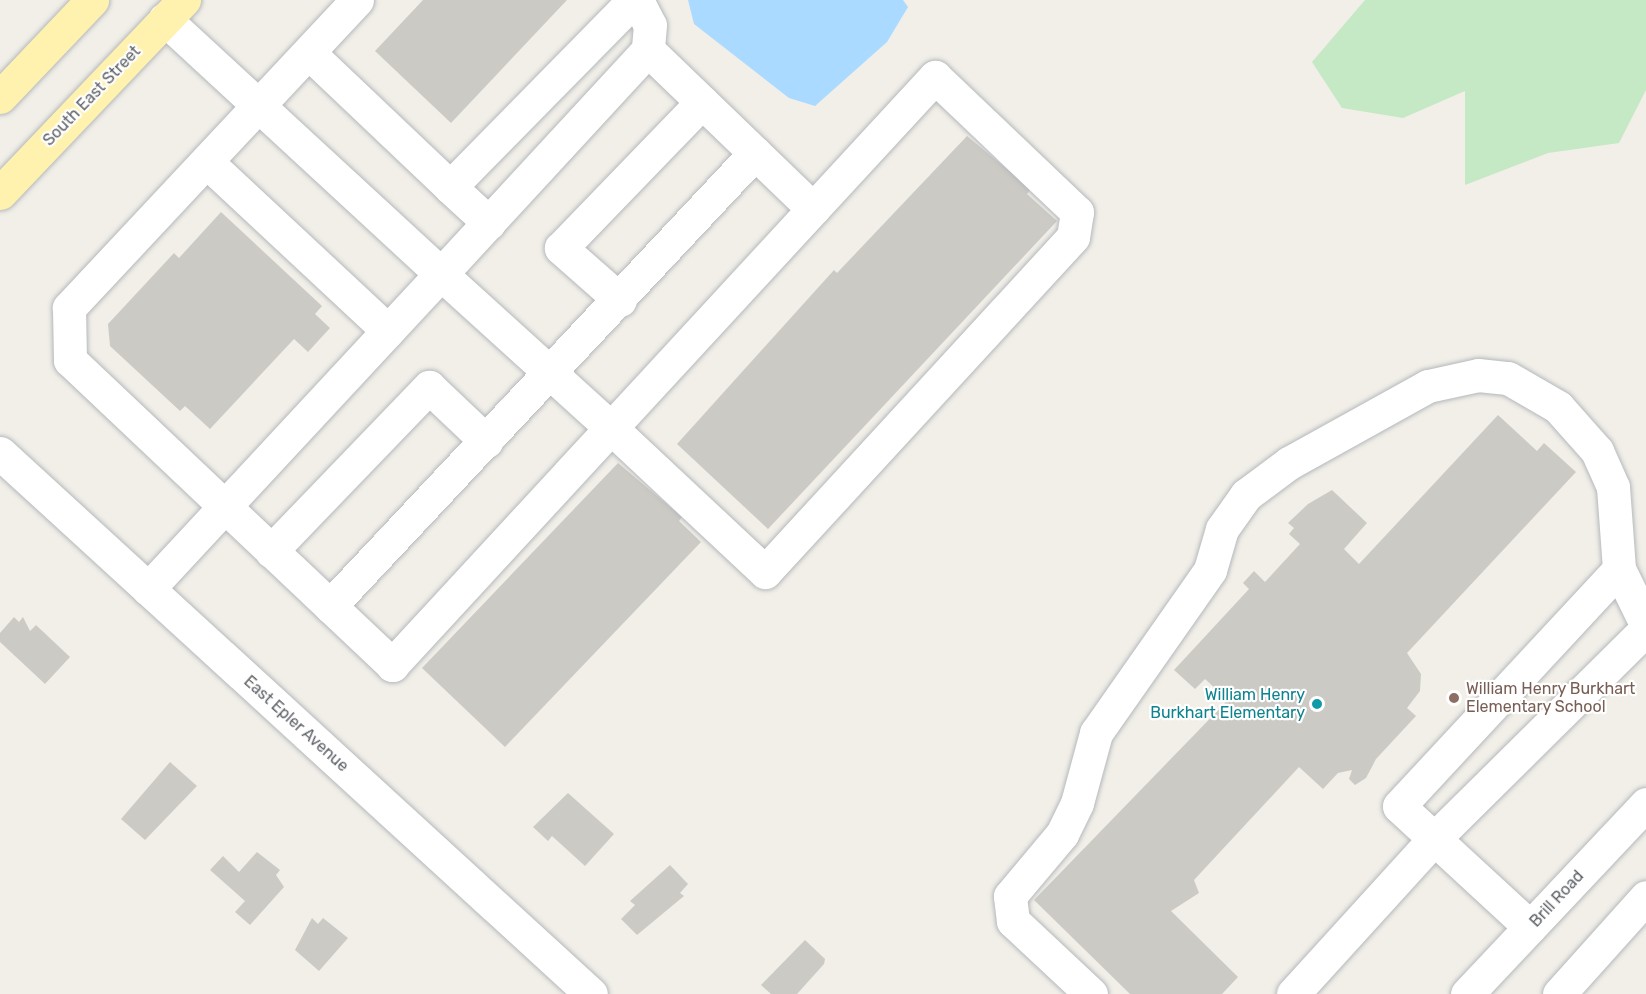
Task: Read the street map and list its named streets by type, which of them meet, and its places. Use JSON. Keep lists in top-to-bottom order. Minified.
{"streets":{"main road":["South East Street"],"street":["East Epler Avenue","Brill Road"]},"places":["William Henry Burkhart Elementary School","William Henry Burkhart Elementary"]}
